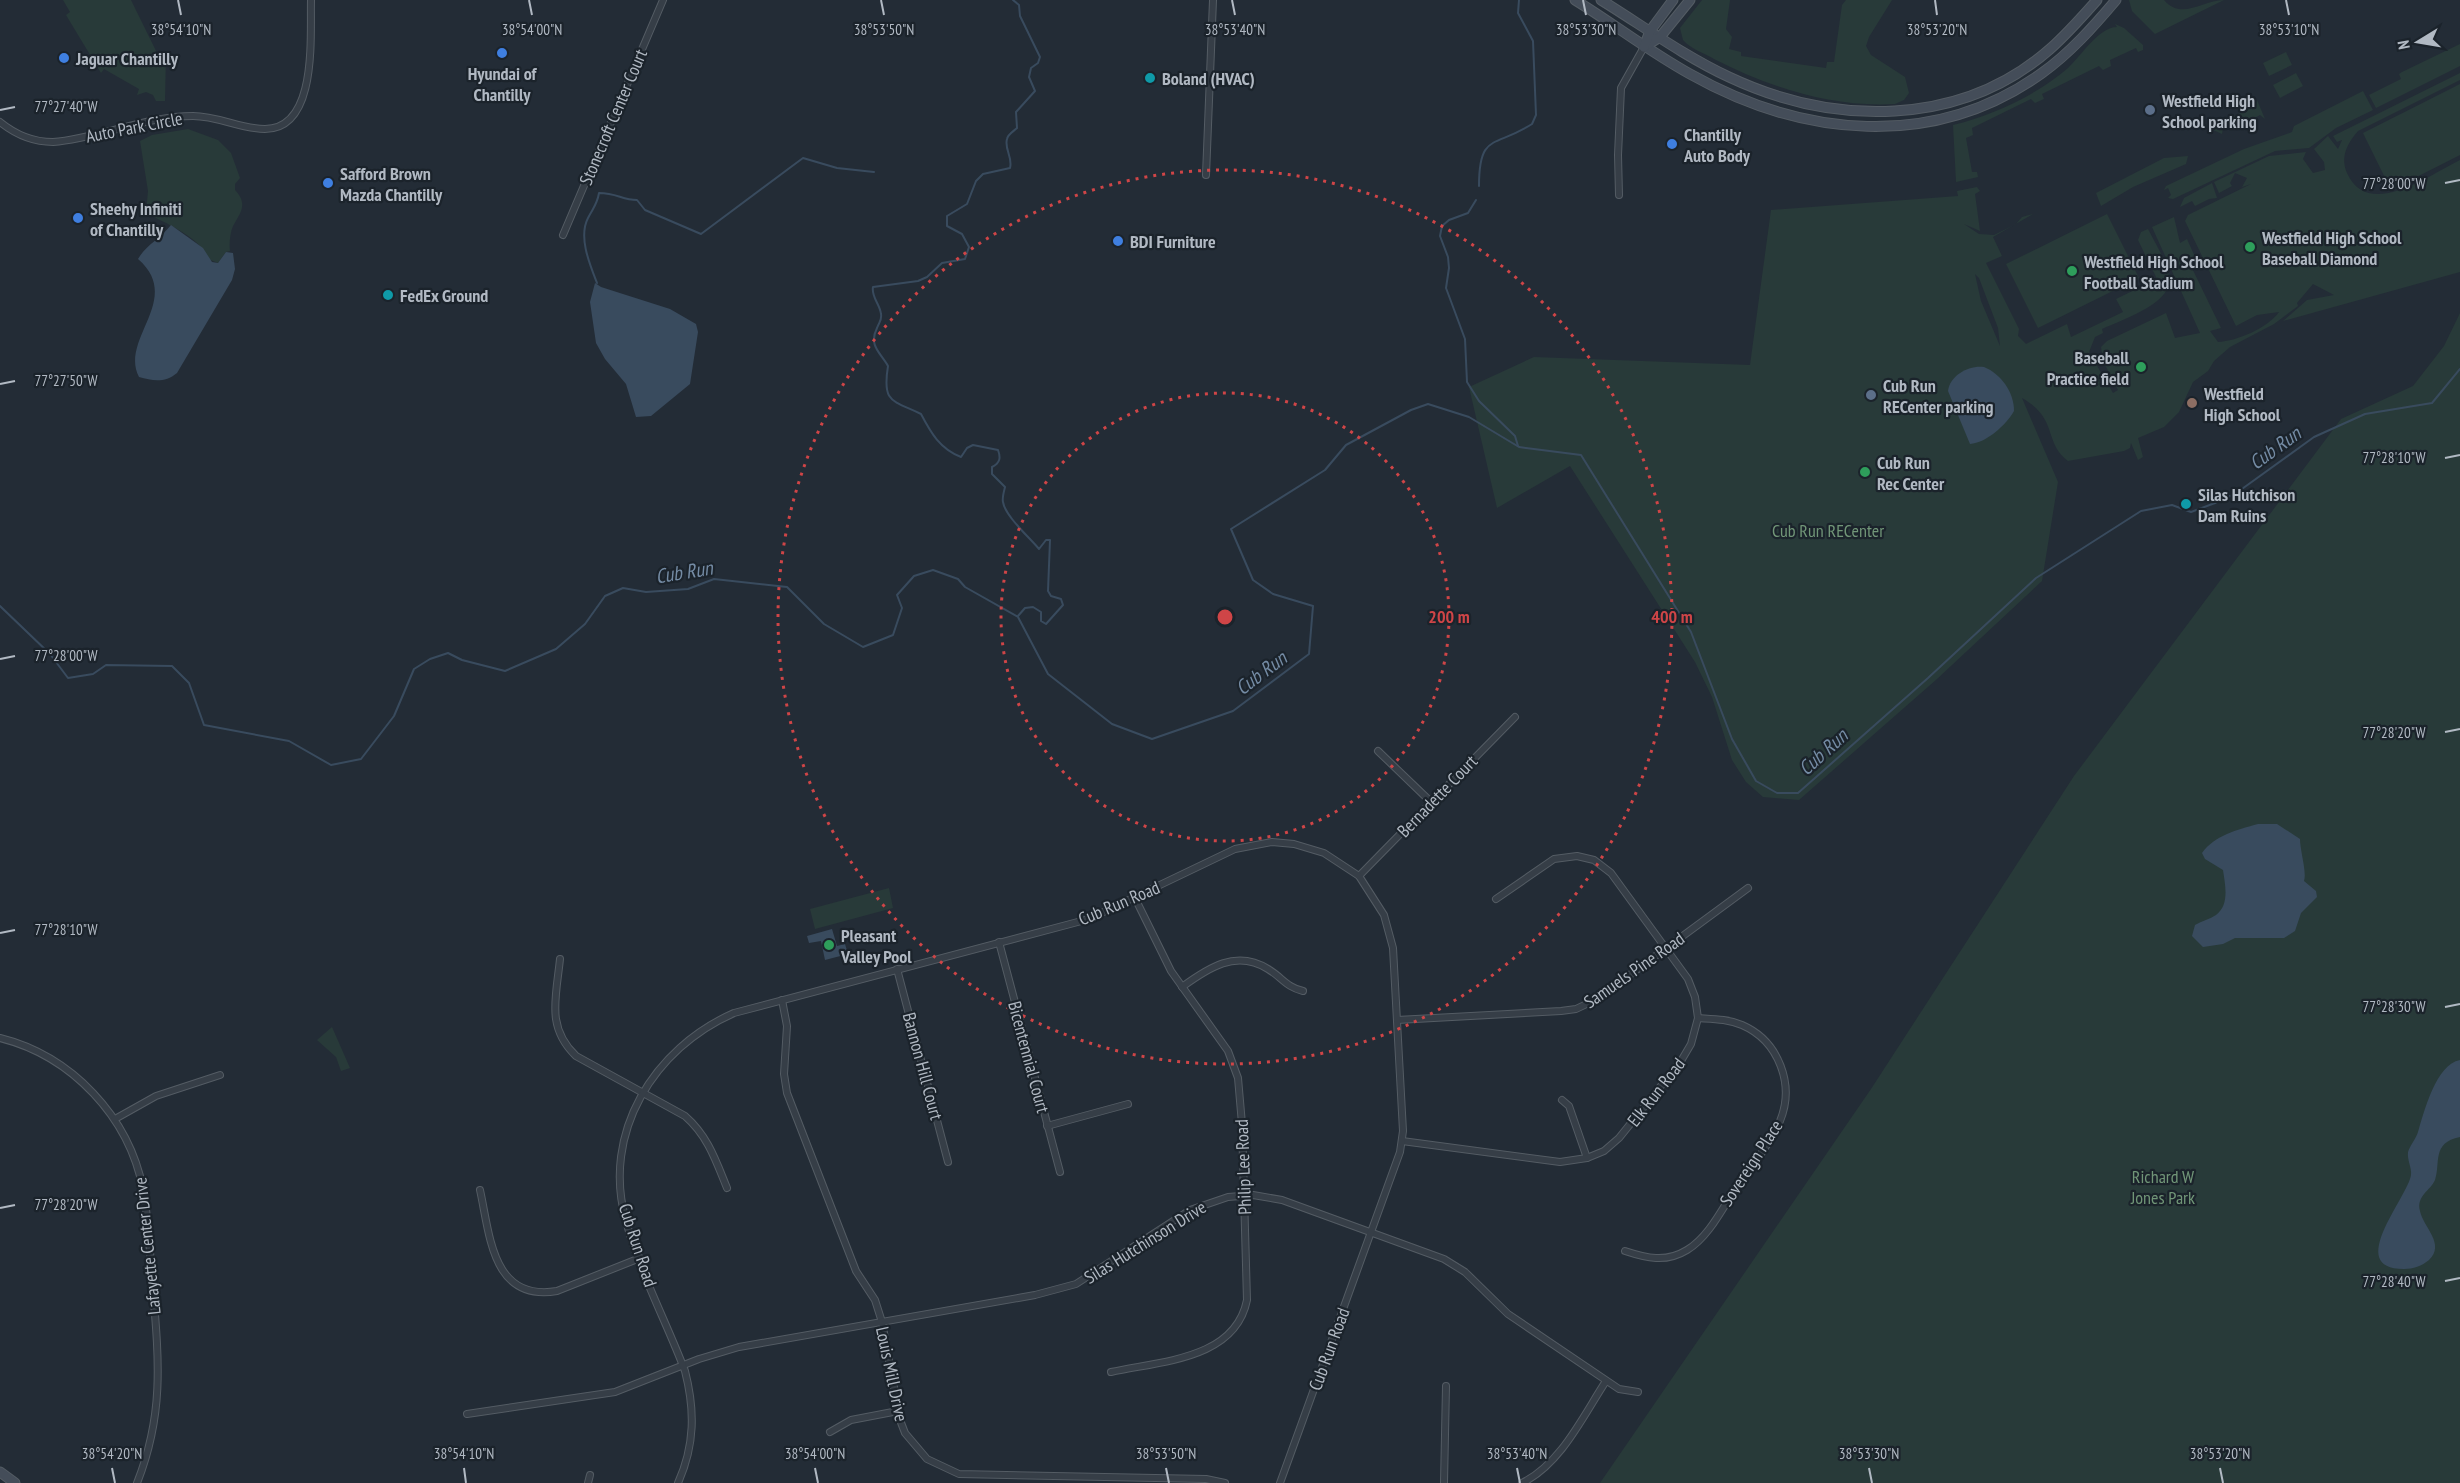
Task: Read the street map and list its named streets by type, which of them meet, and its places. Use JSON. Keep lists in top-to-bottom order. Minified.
{"streets":{"street":["Stonecroft Center Court","Auto Park Circle","Bernadette Court","Cub Run Road","Samuels Pine Road","Bicentennial Court","Bannon Hill Court","Elk Run Road","Sovereign Place","Philip Lee Road","Silas Hutchinson Drive","Lafayette Center Drive","Louis Mill Drive"]},"crossings":[["Bernadette Court","Cub Run Road"],["Cub Run Road","Samuels Pine Road"],["Cub Run Road","Bicentennial Court"],["Cub Run Road","Bannon Hill Court"],["Cub Run Road","Elk Run Road"],["Cub Run Road","Philip Lee Road"],["Cub Run Road","Silas Hutchinson Drive"],["Cub Run Road","Louis Mill Drive"],["Samuels Pine Road","Elk Run Road"],["Elk Run Road","Sovereign Place"],["Philip Lee Road","Silas Hutchinson Drive"],["Silas Hutchinson Drive","Louis Mill Drive"]],"water":["Cub Run"],"parks":["Cub Run RECenter","Richard W Jones Park"],"places":["Hyundai of Chantilly","Jaguar Chantilly","Boland (HVAC)","Westfield High School parking","Chantilly Auto Body","Safford Brown Mazda Chantilly","Sheehy Infiniti of Chantilly","BDI Furniture","Westfield High School Baseball Diamond","Westfield High School Football Stadium","FedEx Ground","Baseball Practice field","Cub Run RECenter parking","Westfield High School","Cub Run Rec Center","Silas Hutchison Dam Ruins","Pleasant Valley Pool"],"north":"left","coordinates":["38°54'10\"N","38°54'00\"N","38°53'50\"N","38°53'40\"N","38°53'30\"N","38°53'20\"N","38°53'10\"N","77°27'40\"W","77°28'00\"W","77°27'50\"W","77°28'10\"W","77°28'20\"W","77°28'30\"W","77°28'40\"W","38°54'20\"N"],"rings":["200 m","400 m"]}
